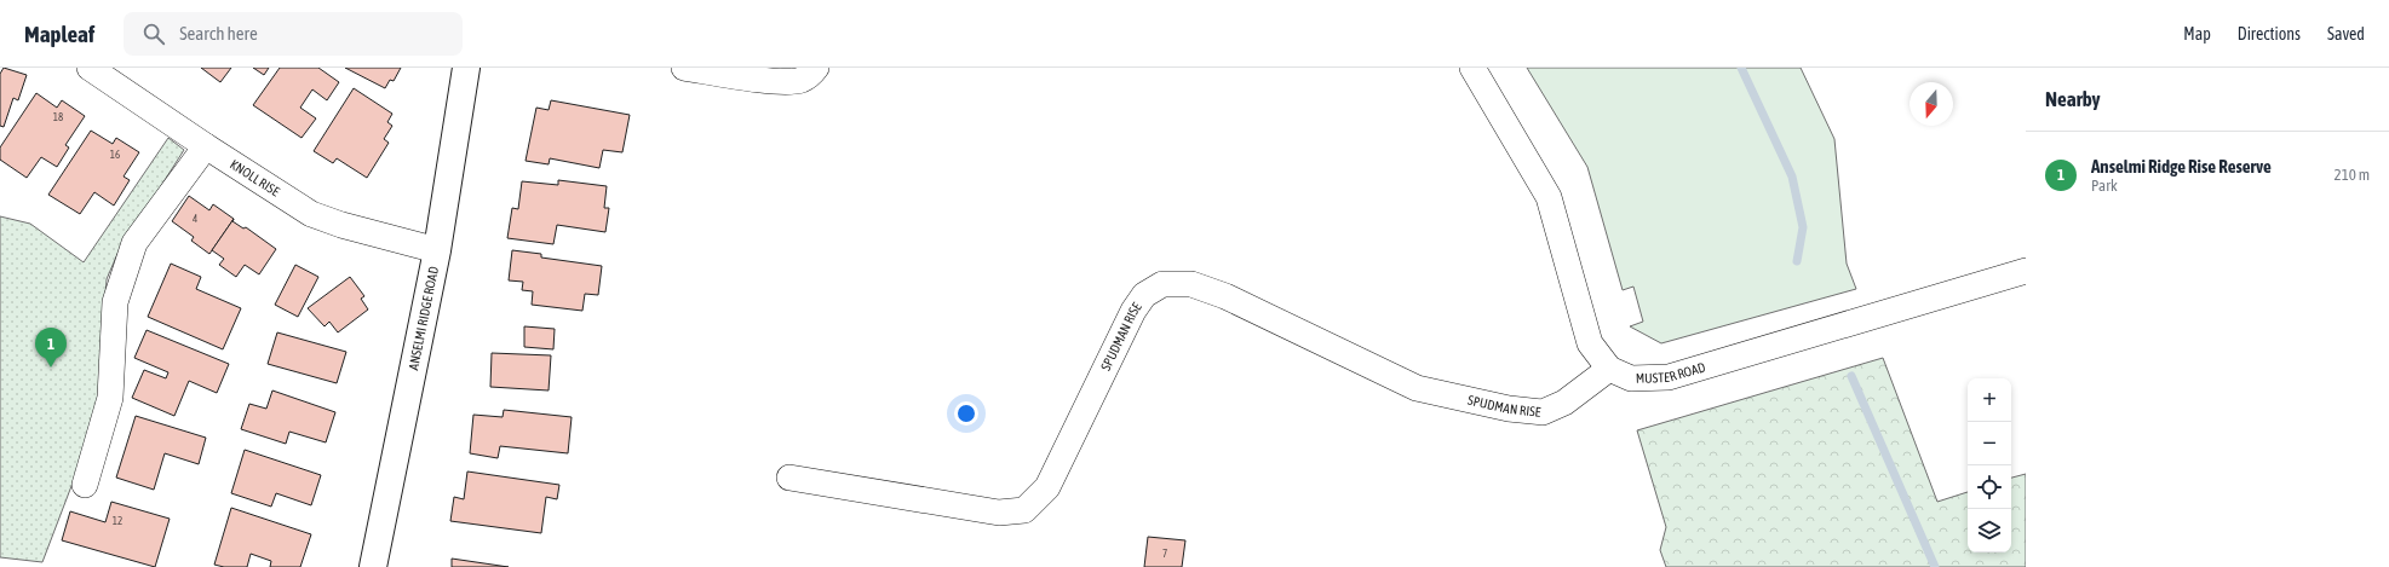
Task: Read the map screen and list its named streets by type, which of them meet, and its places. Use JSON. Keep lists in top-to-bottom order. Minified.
{"streets":{"street":["KNOLL RISE","ANSELMI RIDGE ROAD","SPUDMAN RISE","MUSTER ROAD"]},"crossings":[["KNOLL RISE","ANSELMI RIDGE ROAD"],["SPUDMAN RISE","MUSTER ROAD"]],"house_numbers":["18","16","4","12","7"],"north":"bottom","page":{"header":"Mapleaf","search":"Search here","nav":["Map","Directions","Saved"],"heading":"Nearby","list":[{"mark":"1","name":"Anselmi Ridge Rise Reserve","note":"Park","value":"210 m"}],"pins":"1","map_buttons":["+","−"]}}
